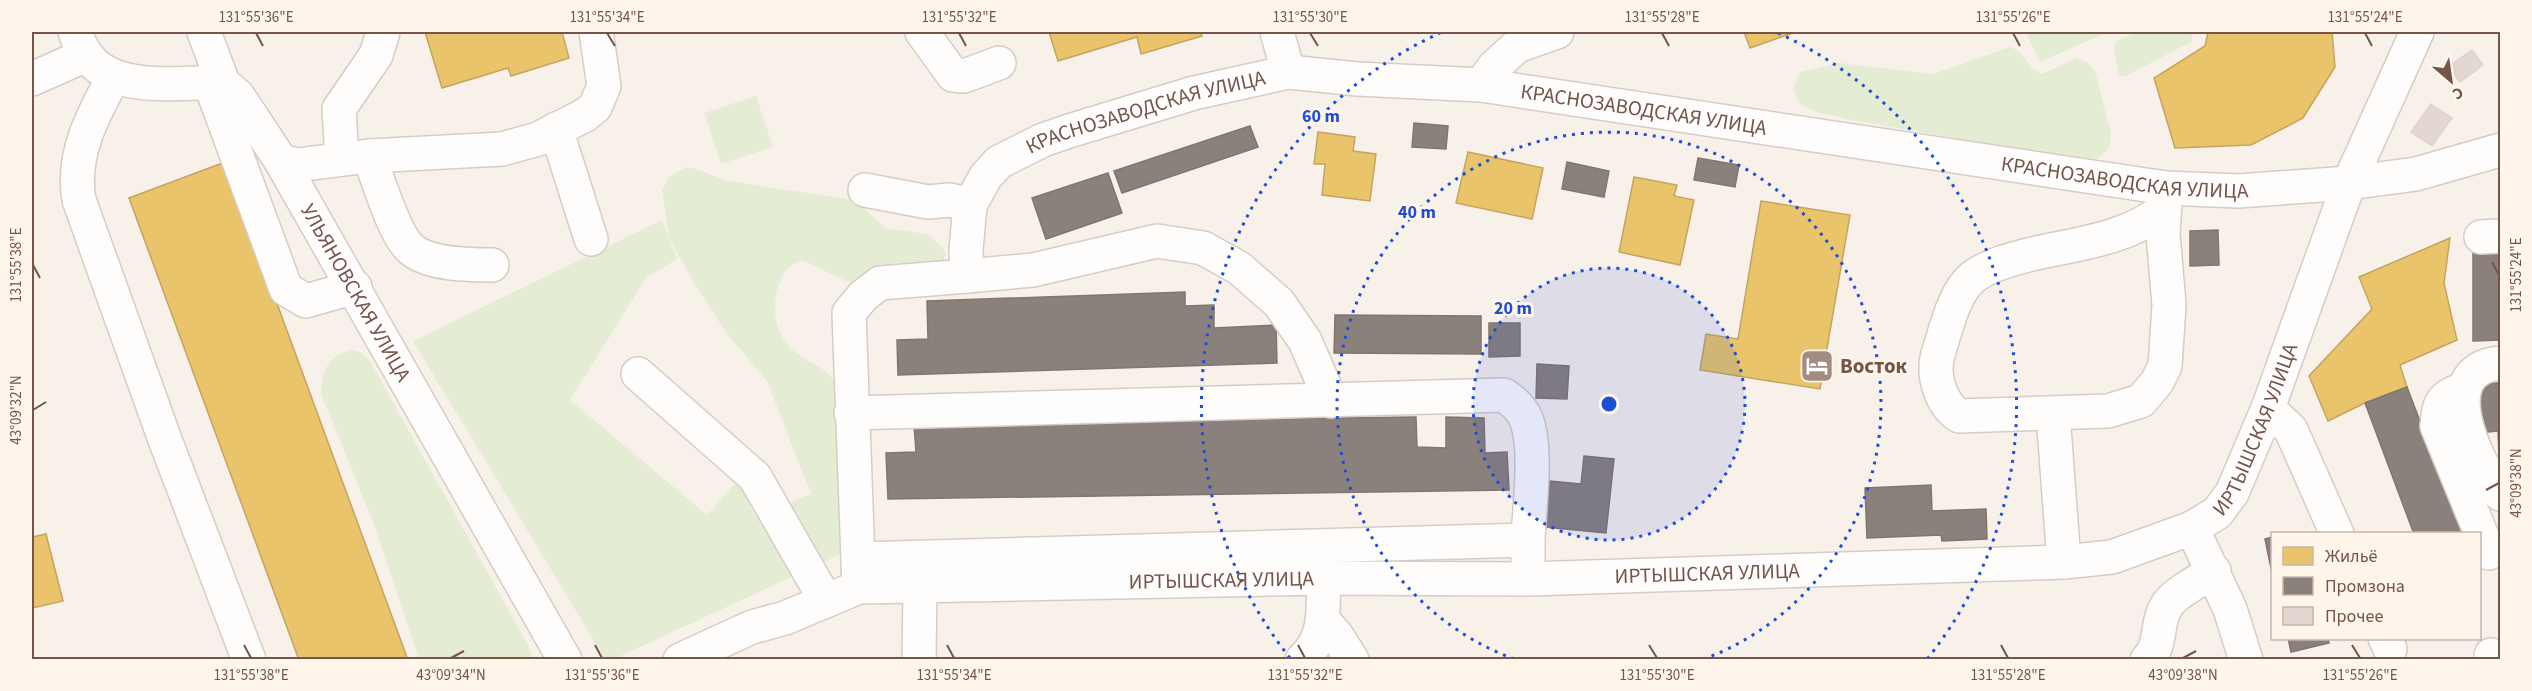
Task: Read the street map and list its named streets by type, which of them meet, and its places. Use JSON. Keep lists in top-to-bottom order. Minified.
{"streets":{"street":["КРАСНОЗАВОДСКАЯ УЛИЦА","УЛЬЯНОВСКАЯ УЛИЦА","ИРТЫШСКАЯ УЛИЦА"]},"crossings":[["КРАСНОЗАВОДСКАЯ УЛИЦА","ИРТЫШСКАЯ УЛИЦА"]],"places":{"hotel":["Восток"]},"legend":["Жильё","Промзона","Прочее"],"north":"bottom right","coordinates":["131°55'36\"E","131°55'34\"E","131°55'32\"E","131°55'30\"E","131°55'28\"E","131°55'26\"E","131°55'24\"E","131°55'38\"E","43°09'32\"N","43°09'38\"N","43°09'34\"N"],"rings":["60 m","40 m","20 m"]}
